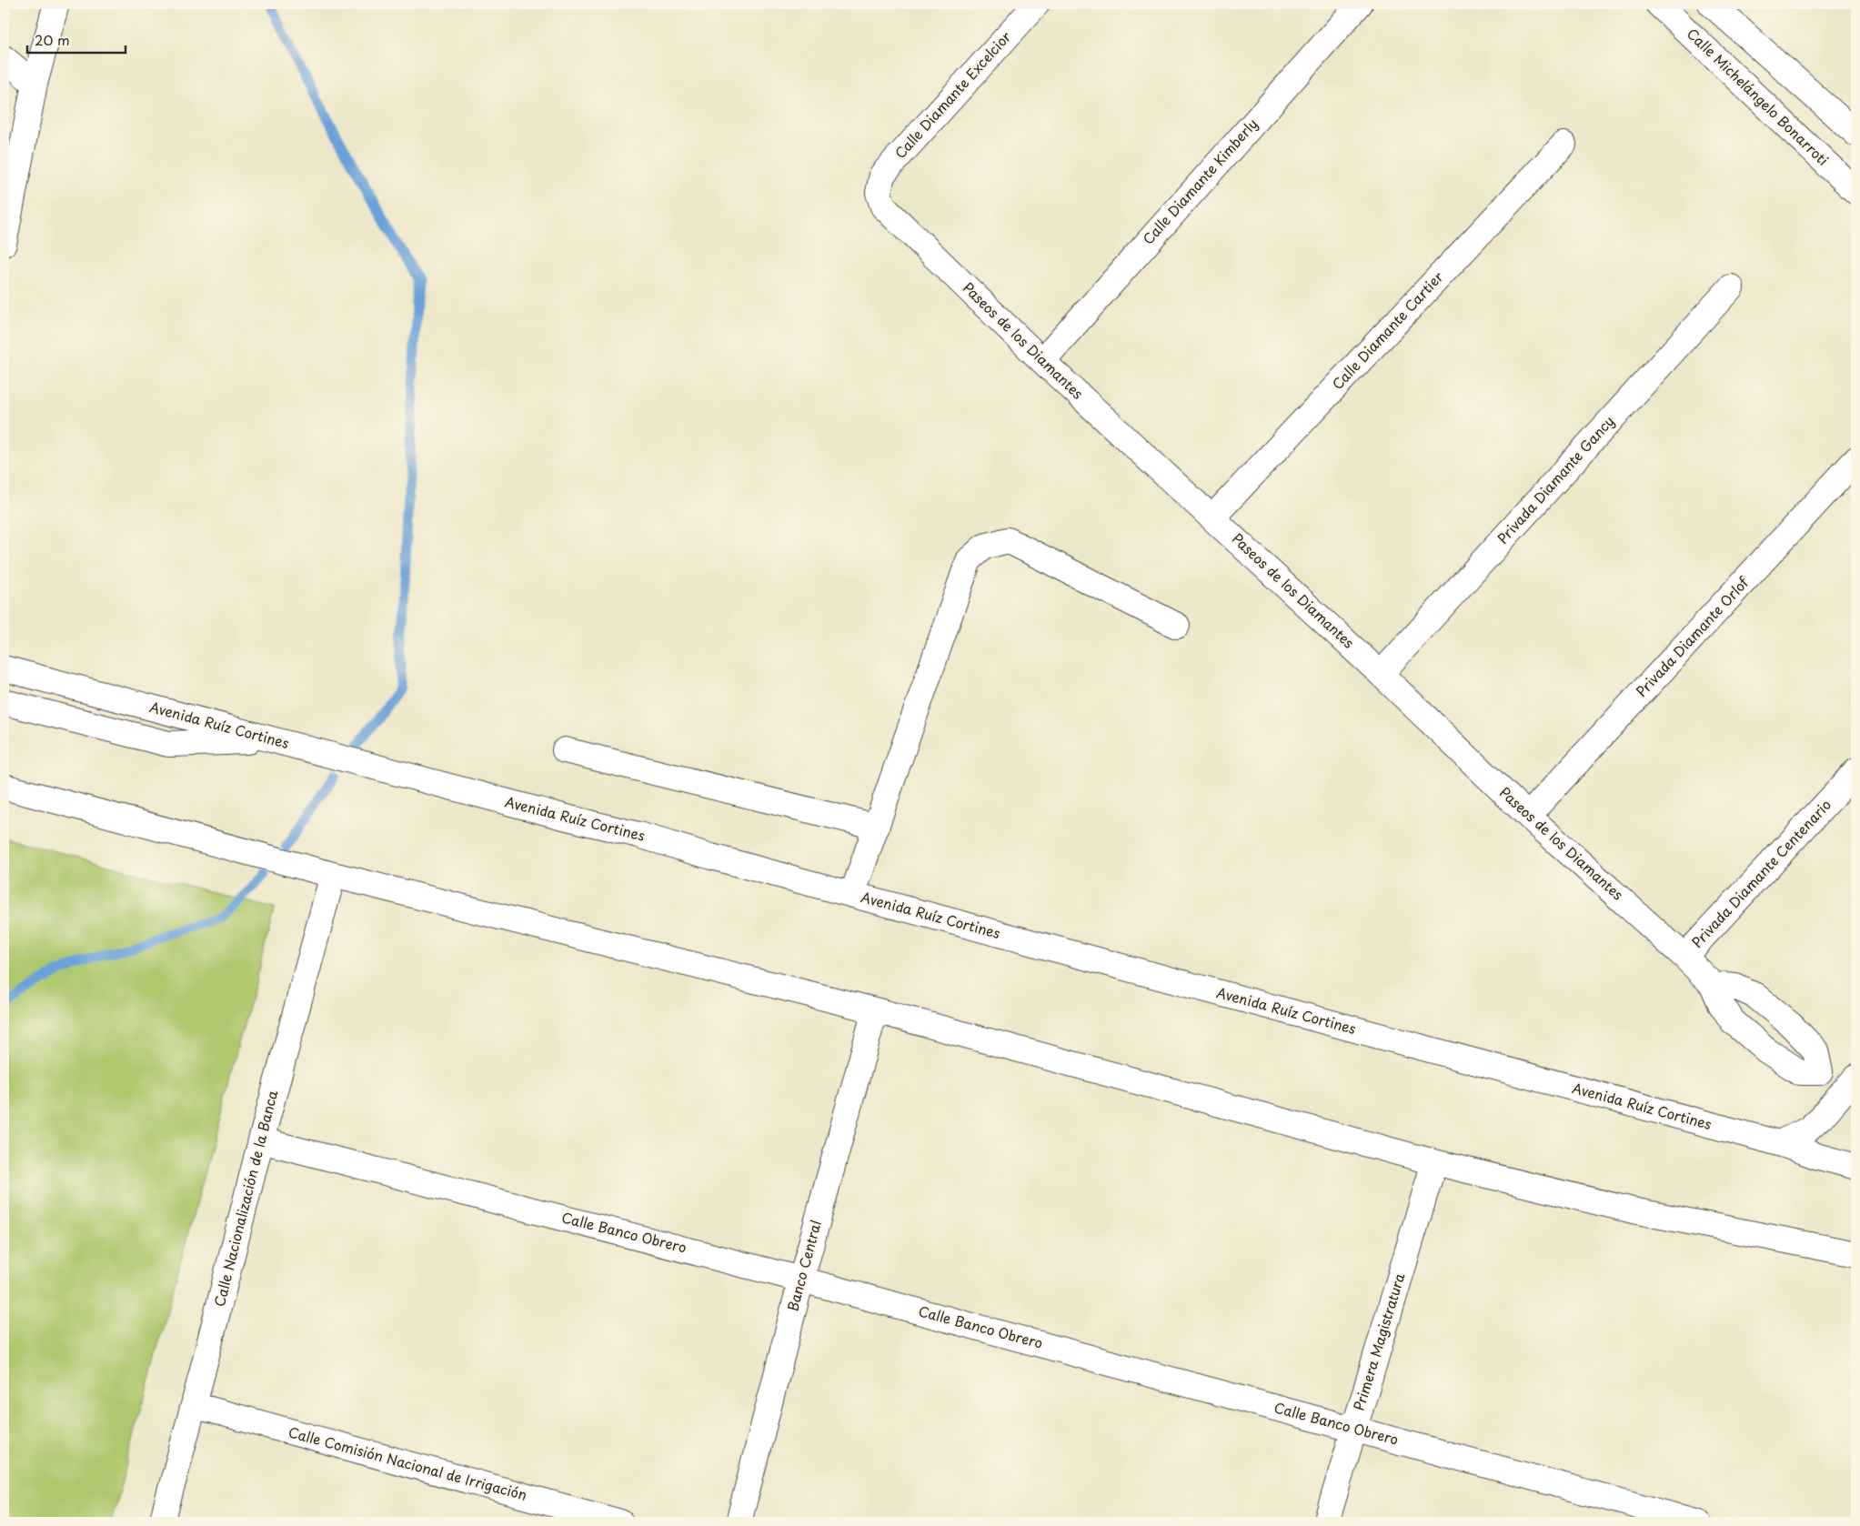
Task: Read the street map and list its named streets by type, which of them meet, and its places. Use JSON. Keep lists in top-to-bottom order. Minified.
{"streets":{"street":["Calle Diamante Excelcior","Calle Michelángelo Bonarroti","Calle Diamante Kimberly","Calle Diamante Cartier","Paseos de los Diamantes","Privada Diamante Gancy","Privada Diamante Orlof","Avenida Ruíz Cortines","Privada Diamante Centenario","Calle Nacionalización de la Banca","Calle Banco Obrero","Banco Central","Primera Magistratura","Calle Comisión Nacional de Irrigación"]},"crossings":[["Calle Diamante Excelcior","Paseos de los Diamantes"],["Calle Diamante Kimberly","Paseos de los Diamantes"],["Calle Diamante Cartier","Paseos de los Diamantes"],["Paseos de los Diamantes","Privada Diamante Gancy"],["Paseos de los Diamantes","Privada Diamante Orlof"],["Paseos de los Diamantes","Privada Diamante Centenario"],["Calle Nacionalización de la Banca","Calle Banco Obrero"],["Calle Nacionalización de la Banca","Calle Comisión Nacional de Irrigación"],["Calle Banco Obrero","Banco Central"],["Calle Banco Obrero","Primera Magistratura"]],"scale_bar":"20 m"}
